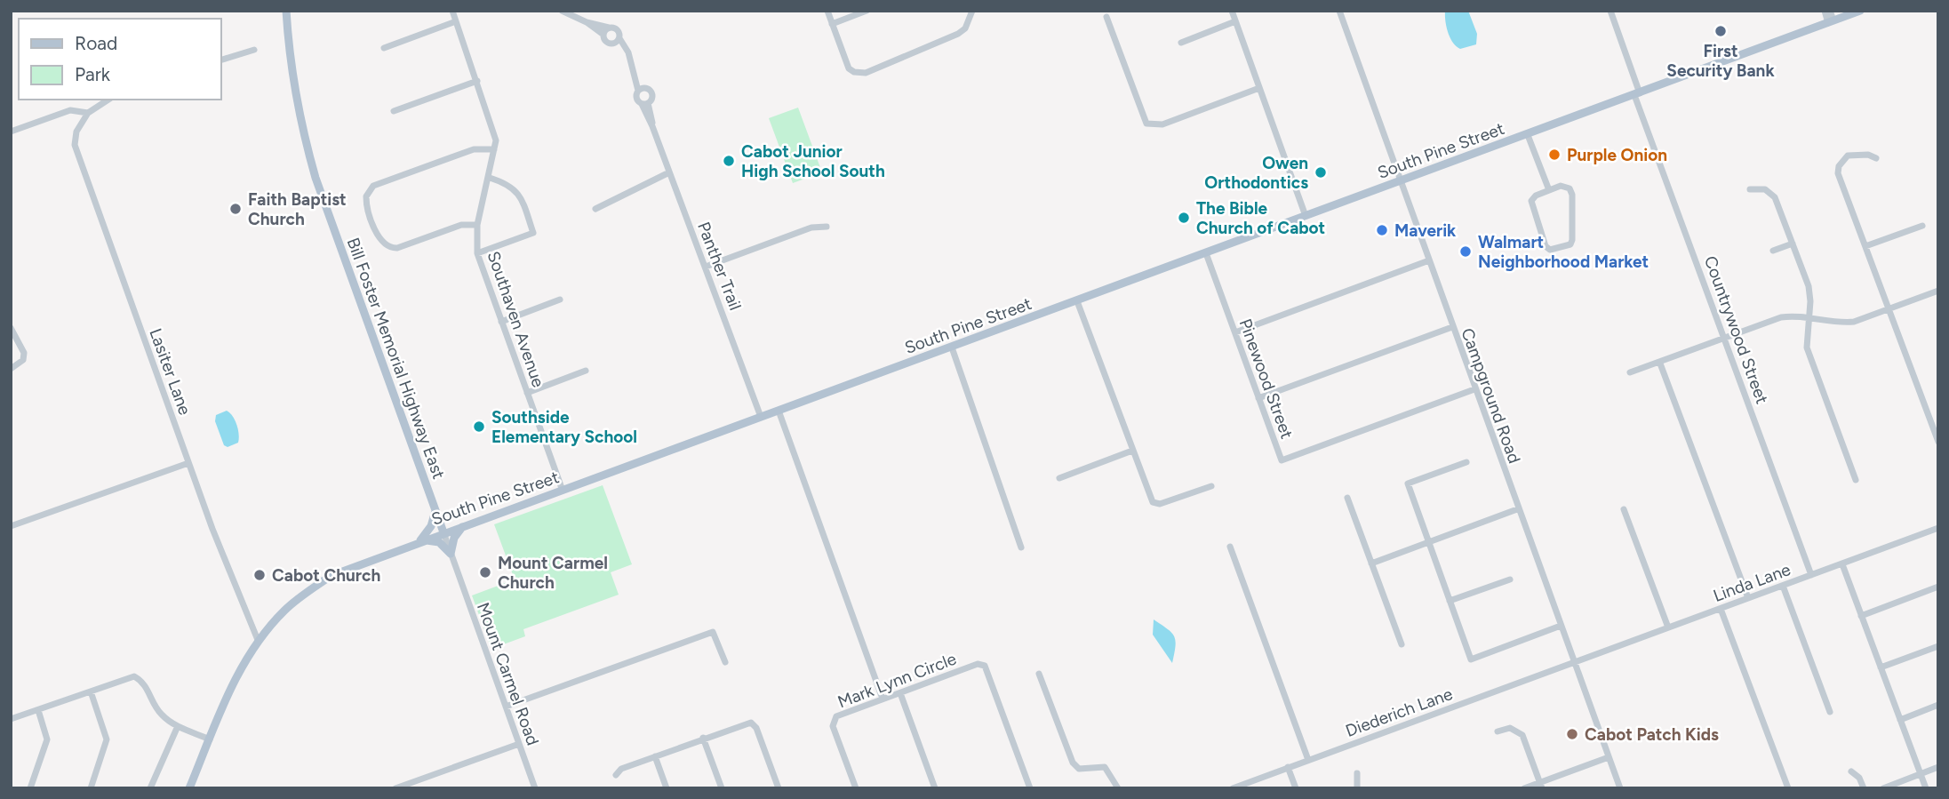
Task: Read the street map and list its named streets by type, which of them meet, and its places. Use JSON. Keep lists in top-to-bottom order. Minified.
{"streets":{"main road":["South Pine Street","Bill Foster Memorial Highway East"],"street":["Panther Trail","Southaven Avenue","Countrywood Street","Lasiter Lane","Pinewood Street","Campground Road","Linda Lane","Mount Carmel Road","Mark Lynn Circle","Diederich Lane"]},"crossings":[["South Pine Street","Panther Trail"],["South Pine Street","Southaven Avenue"],["South Pine Street","Countrywood Street"],["South Pine Street","Bill Foster Memorial Highway East"],["South Pine Street","Lasiter Lane"],["South Pine Street","Pinewood Street"],["South Pine Street","Campground Road"],["South Pine Street","Mount Carmel Road"],["Countrywood Street","Linda Lane"],["Bill Foster Memorial Highway East","Mount Carmel Road"],["Pinewood Street","Campground Road"],["Campground Road","Linda Lane"],["Campground Road","Diederich Lane"],["Linda Lane","Diederich Lane"]],"places":["First Security Bank","Purple Onion","Cabot Junior High School South","Owen Orthodontics","Faith Baptist Church","The Bible Church of Cabot","Maverik","Walmart Neighborhood Market","Southside Elementary School","Mount Carmel Church","Cabot Church","Cabot Patch Kids"],"legend":["Road","Park"]}
